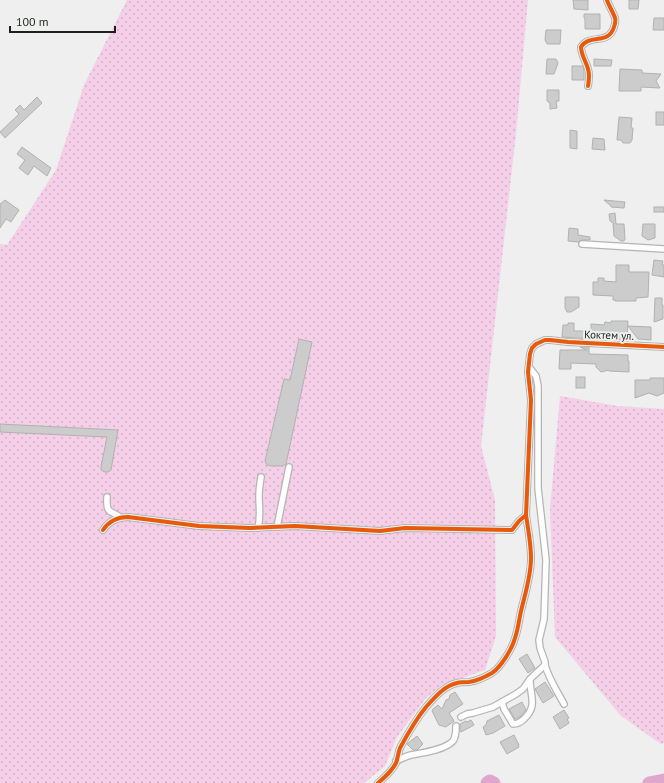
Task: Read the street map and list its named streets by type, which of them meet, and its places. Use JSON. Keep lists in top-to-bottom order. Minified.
{"streets":{"street":["Коктем ул."]},"scale_bar":"100 m"}
